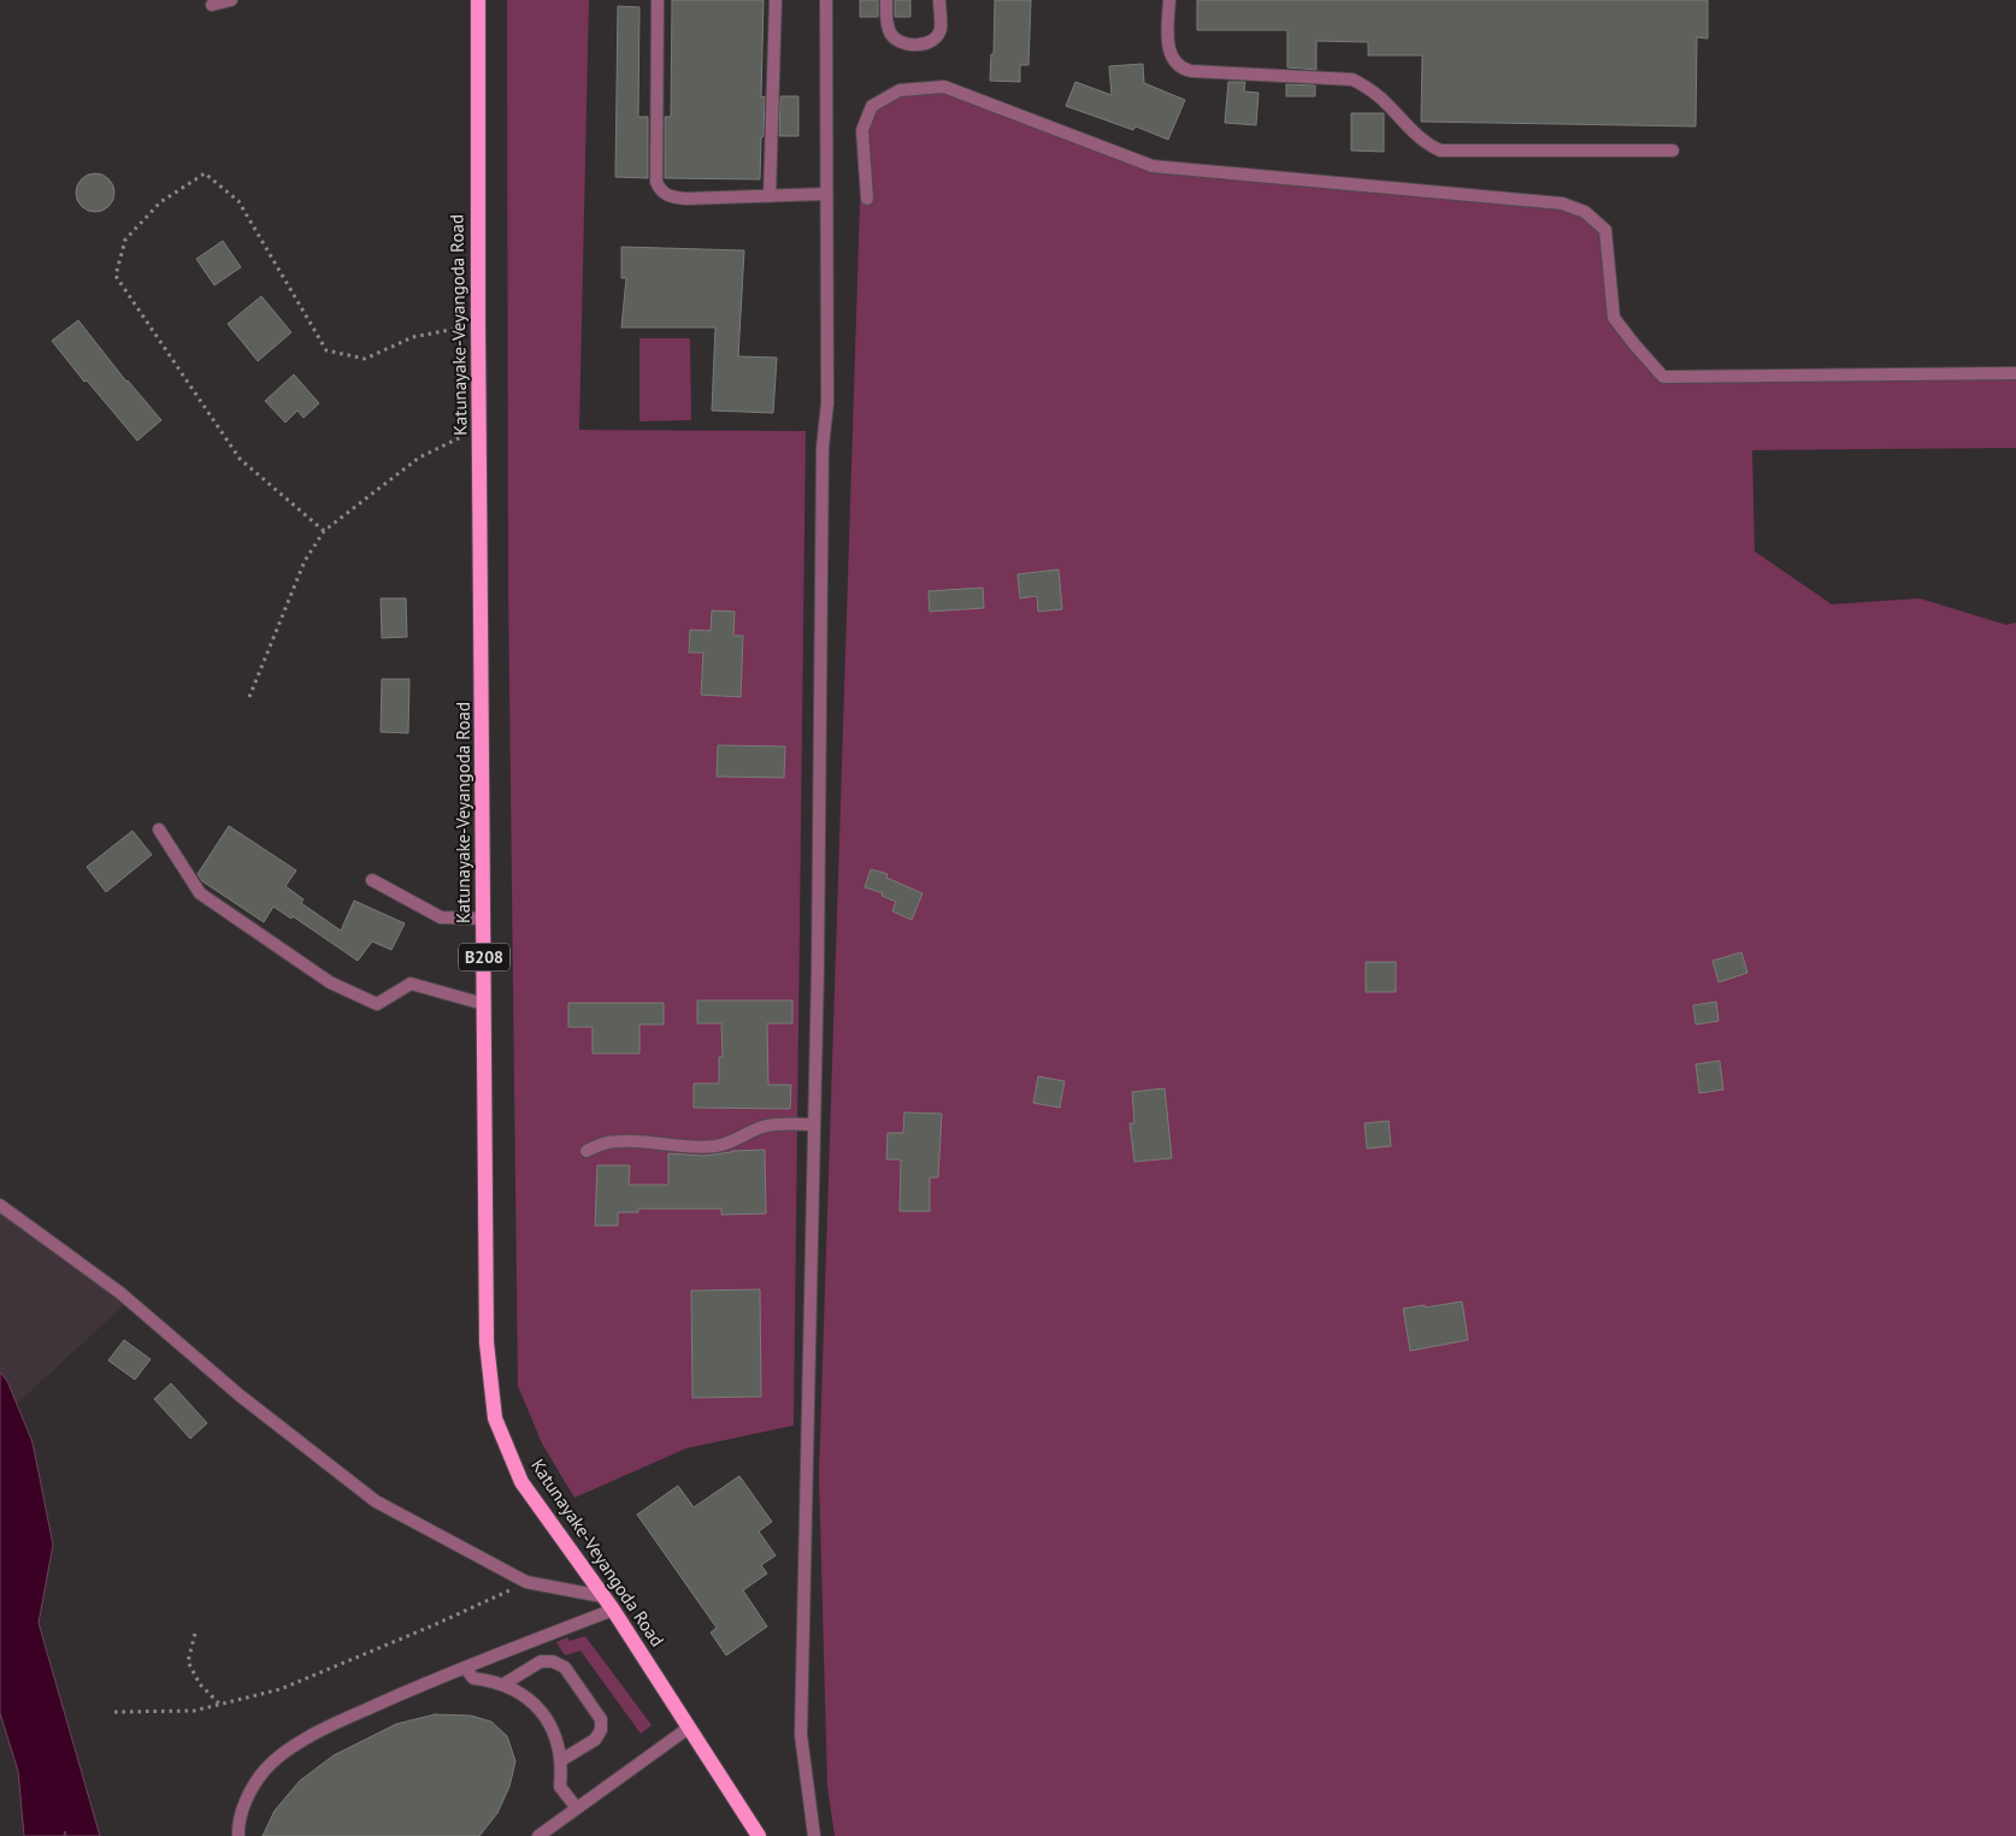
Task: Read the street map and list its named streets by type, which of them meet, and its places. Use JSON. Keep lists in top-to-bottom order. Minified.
{"streets":{"main road":["Katunayake-Veyangoda Road","B208"]}}
